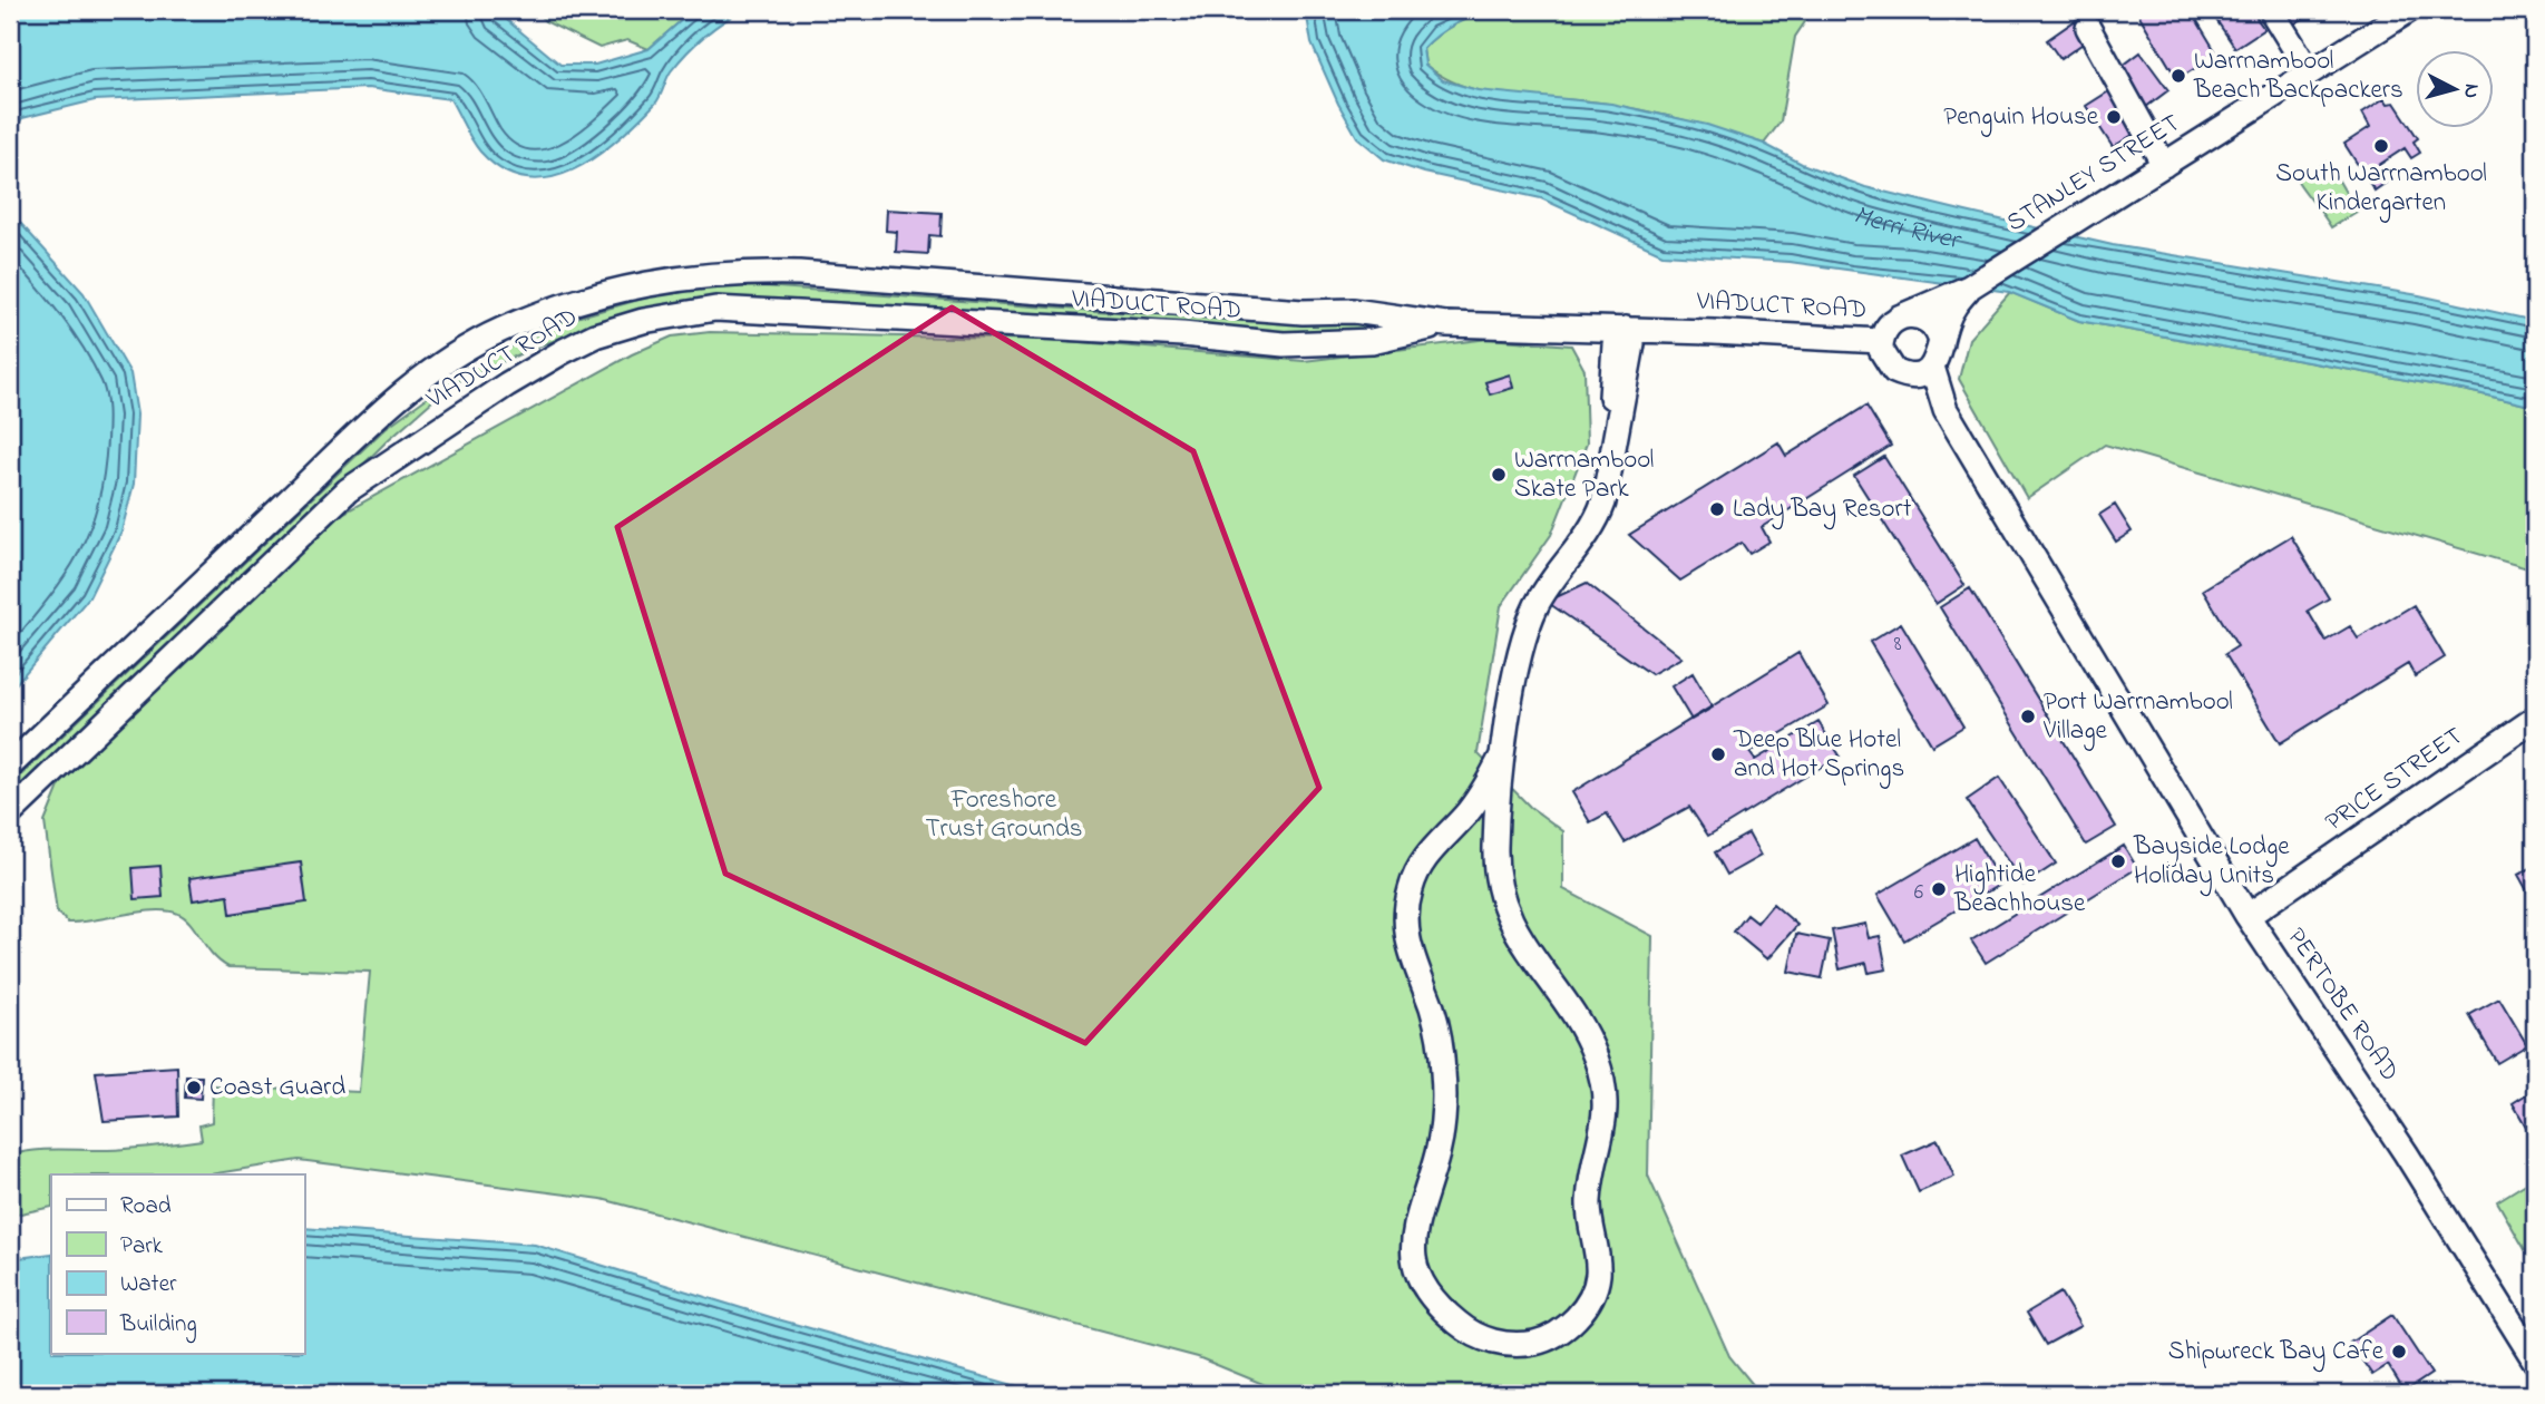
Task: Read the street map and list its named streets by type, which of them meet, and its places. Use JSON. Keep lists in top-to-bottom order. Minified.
{"streets":{"street":["STANLEY STREET","VIADUCT ROAD","PRICE STREET","PERTOBE ROAD"]},"crossings":[["STANLEY STREET","VIADUCT ROAD"],["STANLEY STREET","PERTOBE ROAD"],["VIADUCT ROAD","PERTOBE ROAD"],["PRICE STREET","PERTOBE ROAD"]],"water":["Merri River"],"parks":["Foreshore Trust Grounds"],"places":["Warrnambool Beach Backpackers","Penguin House","South Warrnambool Kindergarten","Warrnambool Skate Park","Lady Bay Resort","Port Warrnambool Village","Deep Blue Hotel and Hot Springs","Bayside Lodge Holiday Units","Hightide Beachhouse","Coast Guard","Shipwreck Bay Cafe"],"house_numbers":["8","6"],"legend":["Road","Park","Water","Building"],"north":"right"}
